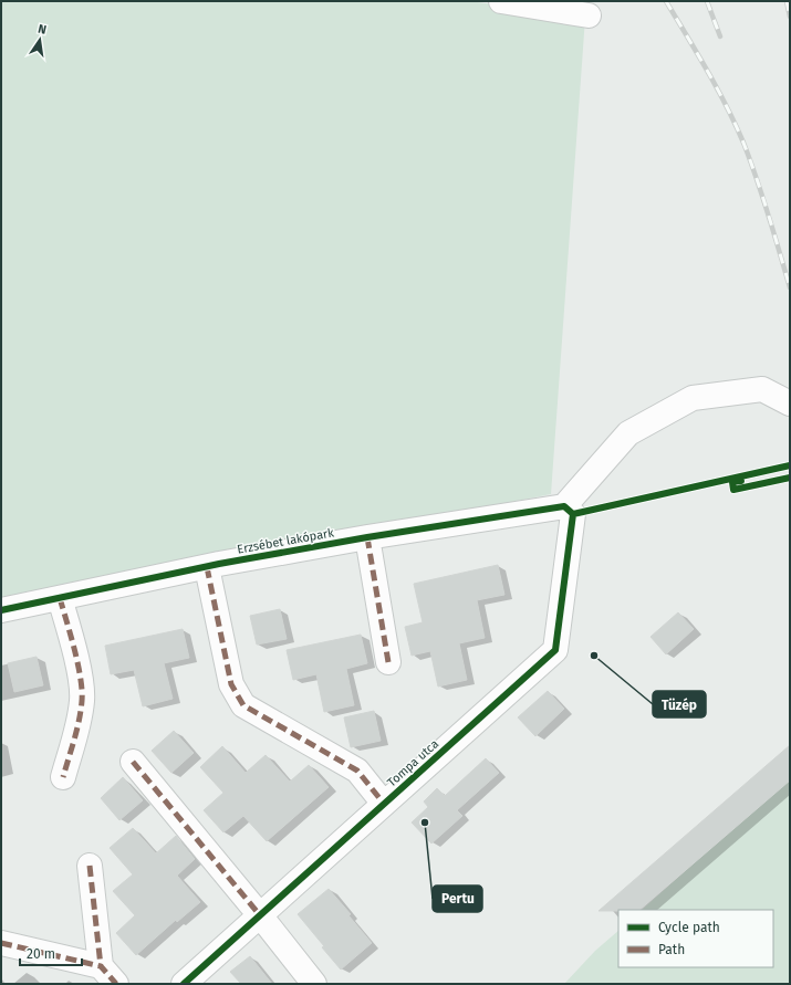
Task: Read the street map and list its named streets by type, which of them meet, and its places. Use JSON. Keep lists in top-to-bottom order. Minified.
{"streets":{"street":["Erzsébet lakópark","Tompa utca"]},"crossings":[["Erzsébet lakópark","Tompa utca"]],"places":["Tüzép","Pertu"],"legend":["Cycle path","Path"],"scale_bar":"20 m","north":"top"}
